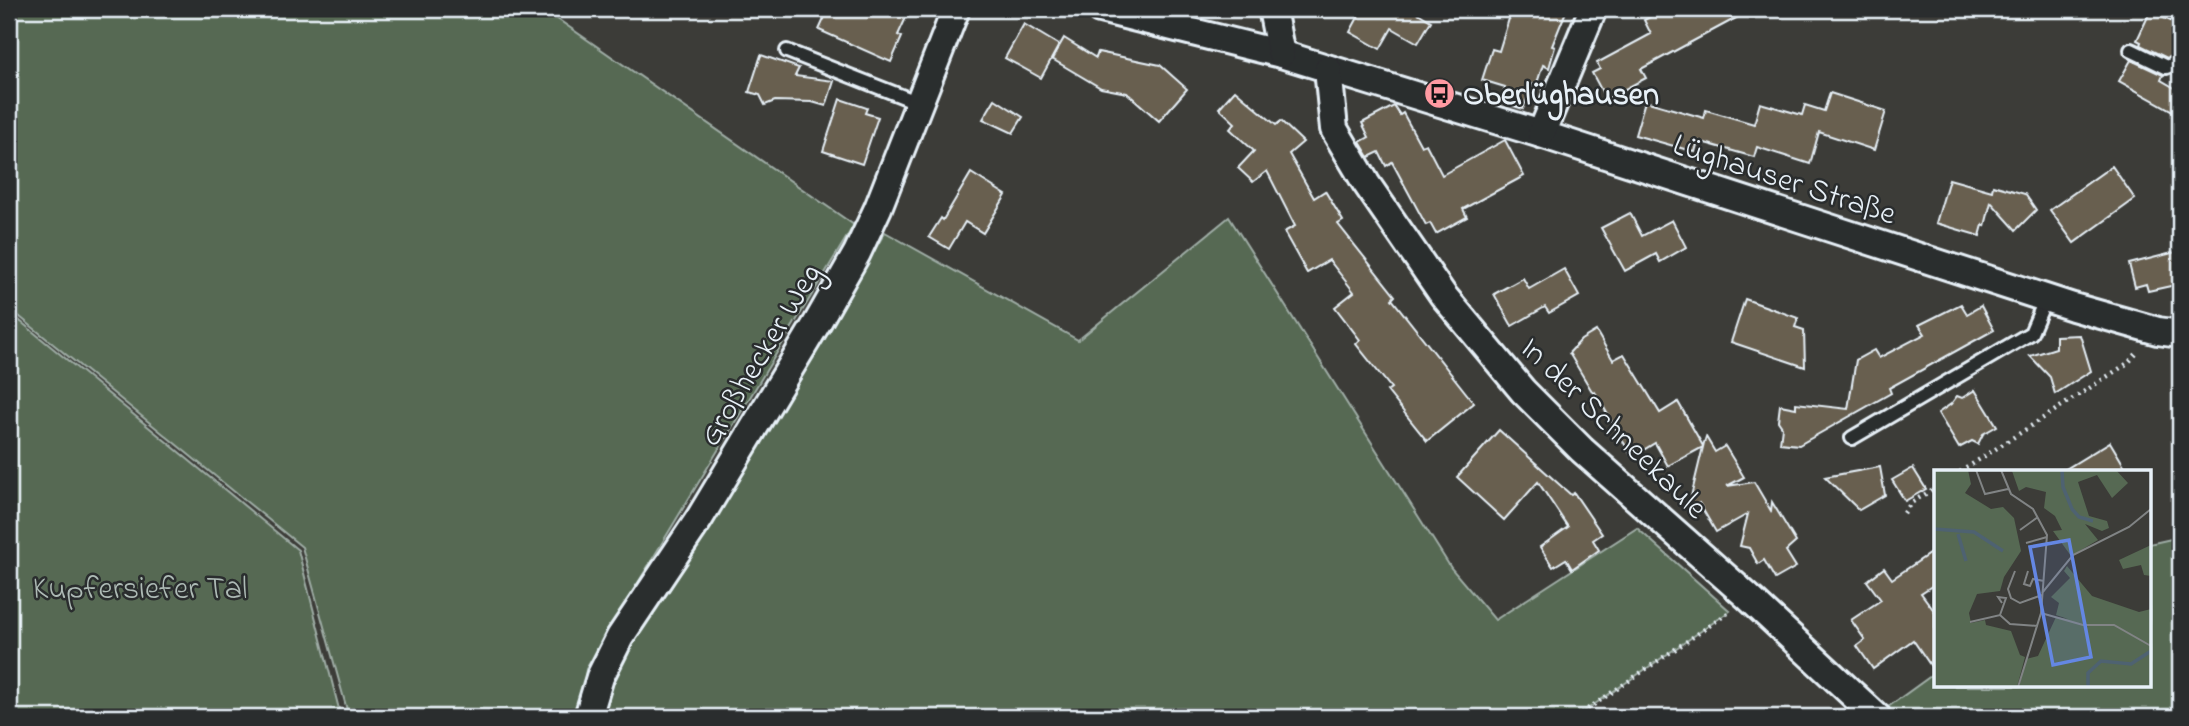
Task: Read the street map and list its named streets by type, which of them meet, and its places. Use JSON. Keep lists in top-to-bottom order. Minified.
{"streets":{"street":["Lüghauser Straße","Großhecker Weg","In der Schneekaule"]},"crossings":[["Lüghauser Straße","In der Schneekaule"]],"parks":["Kupfersiefer Tal"],"places":{"bus stop":["Oberlüghausen"]}}
